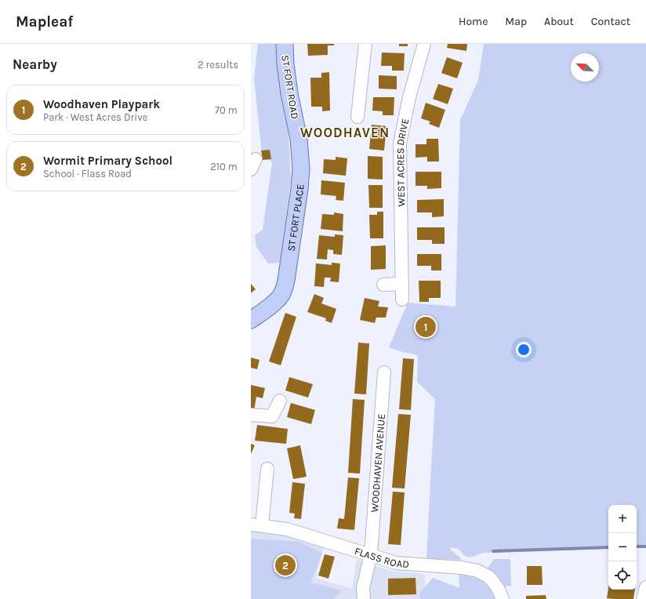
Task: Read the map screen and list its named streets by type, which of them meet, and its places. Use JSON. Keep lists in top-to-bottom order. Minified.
{"streets":{"main road":["ST FORT ROAD","ST FORT PLACE"],"street":["WEST ACRES DRIVE","WOODHAVEN AVENUE","FLASS ROAD"]},"crossings":[["ST FORT ROAD","ST FORT PLACE"],["WOODHAVEN AVENUE","FLASS ROAD"]],"districts":["WOODHAVEN"],"north":"top left","page":{"header":"Mapleaf","nav":["Home","Map","About","Contact"],"heading":["Nearby","2 results"],"list":[{"mark":"1","name":"Woodhaven Playpark","note":"Park · West Acres Drive","value":"70 m"},{"mark":"2","name":"Wormit Primary School","note":"School · Flass Road","value":"210 m"}],"pins":["1","2"],"map_buttons":["+","−"]}}
